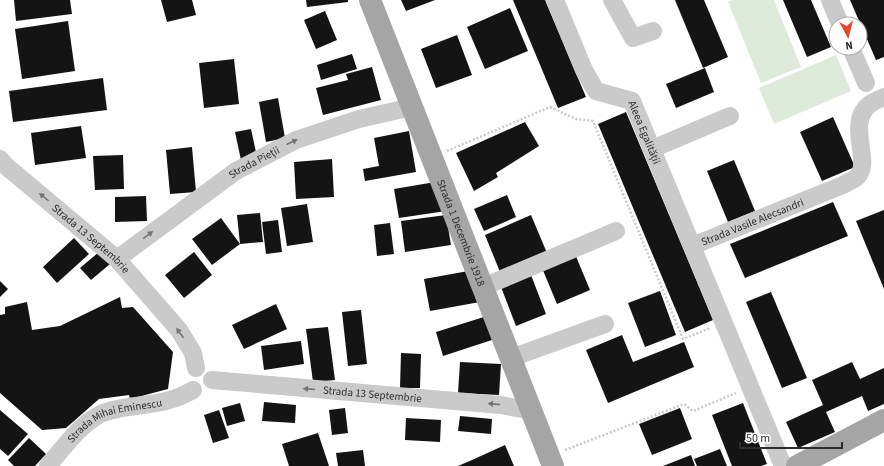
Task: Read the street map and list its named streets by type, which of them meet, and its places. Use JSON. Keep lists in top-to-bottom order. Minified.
{"streets":{"main road":["Strada 1 Decembrie 1918"],"street":["Aleea Egalității","Strada Pieții","Strada Vasile Alecsandri","Strada 13 Septembrie","Strada Mihai Eminescu"]},"crossings":[["Aleea Egalității","Strada Vasile Alecsandri"],["Strada Pieții","Strada 1 Decembrie 1918"],["Strada Pieții","Strada 13 Septembrie"],["Strada 1 Decembrie 1918","Strada 13 Septembrie"],["Strada 13 Septembrie","Strada Mihai Eminescu"]],"one_way":["Strada Pieții","Strada 13 Septembrie"],"scale_bar":"50 m","north":"bottom"}
